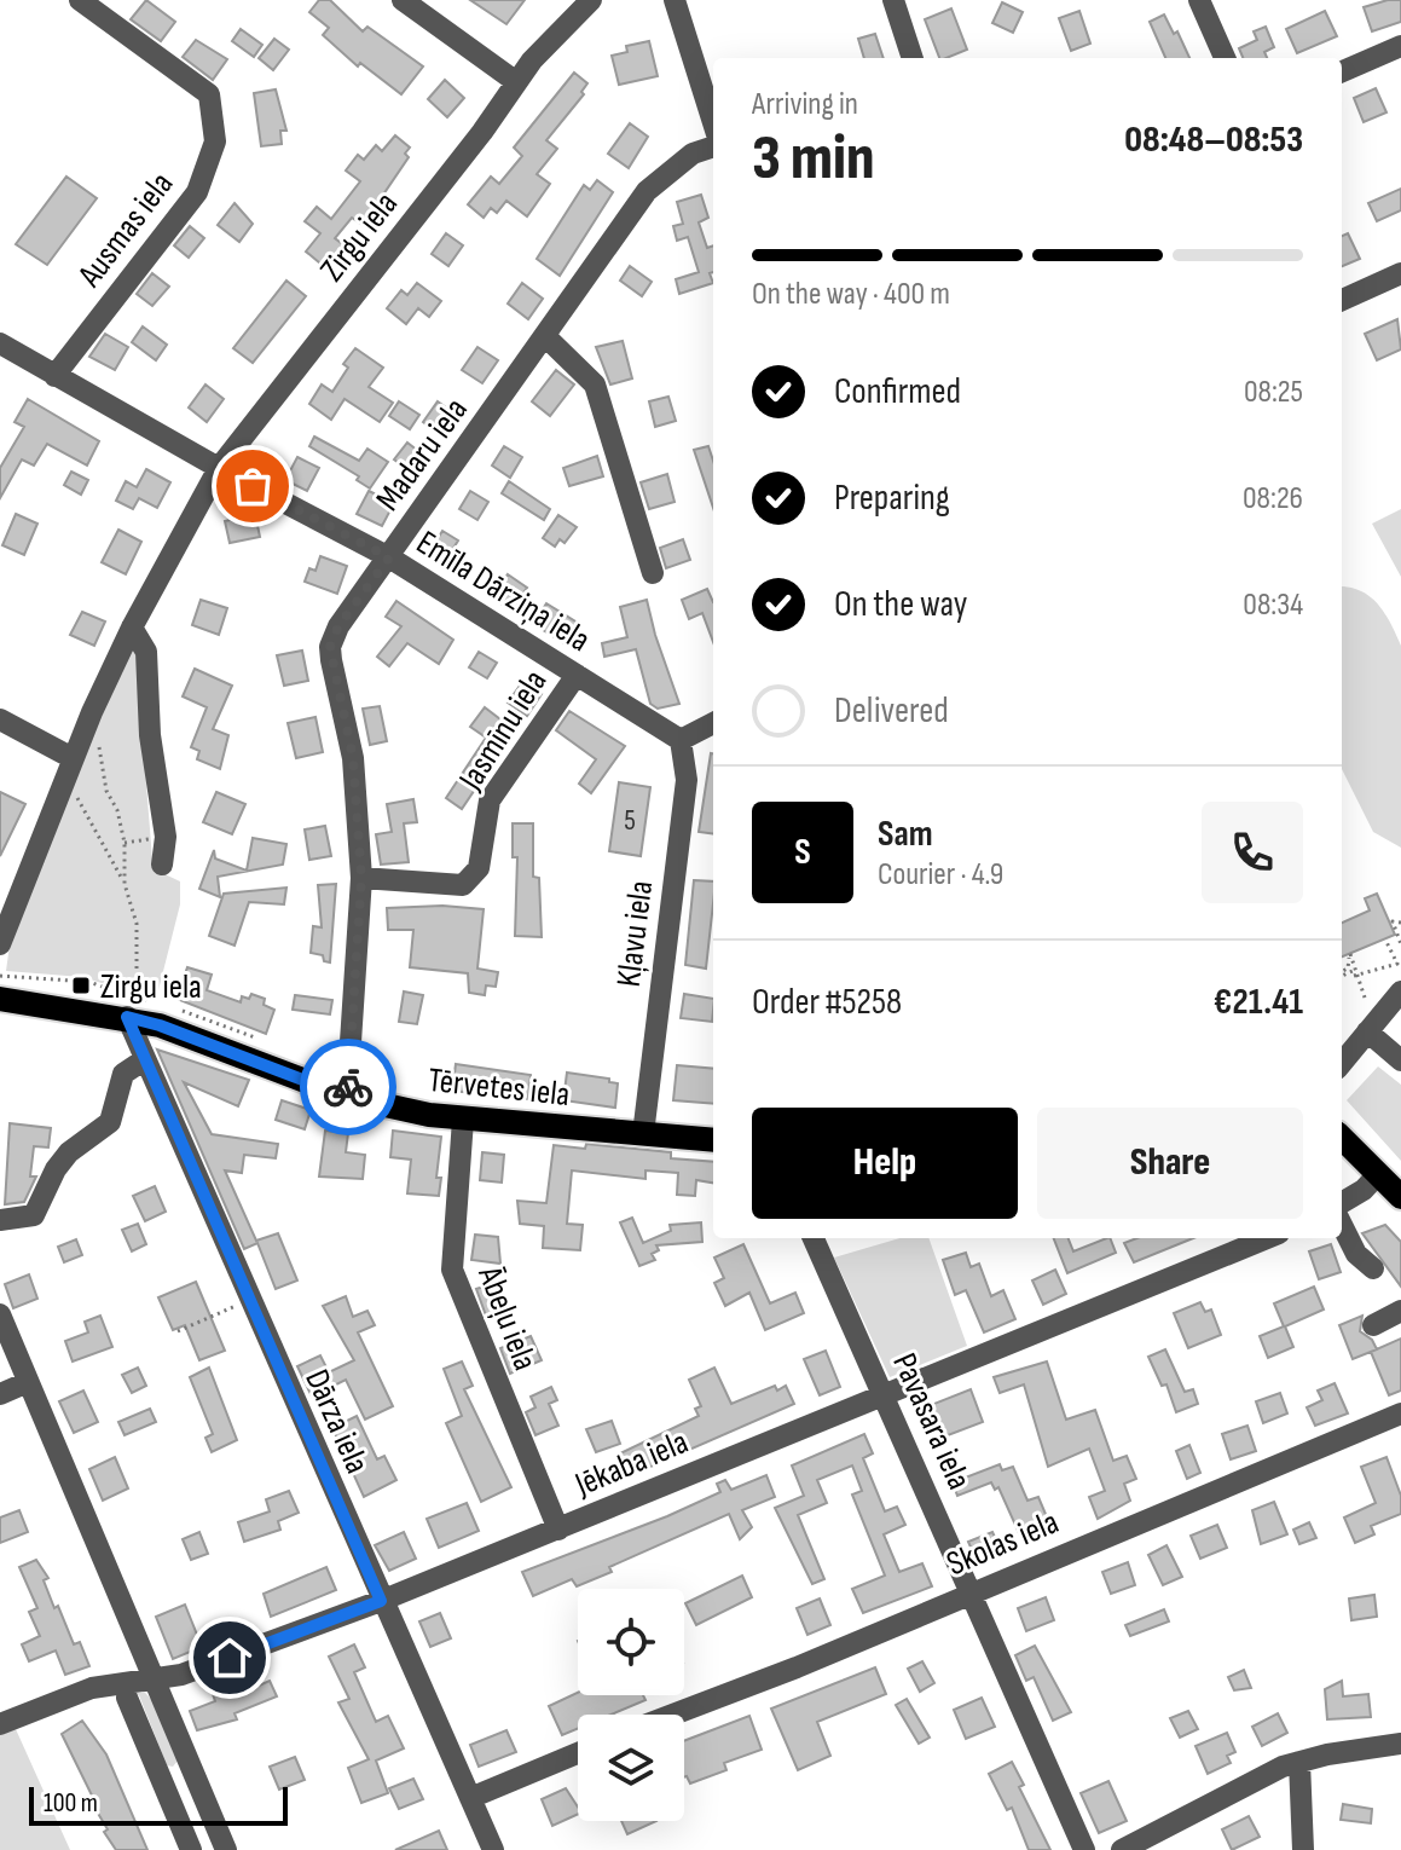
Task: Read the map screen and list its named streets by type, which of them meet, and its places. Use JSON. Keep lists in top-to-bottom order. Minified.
{"streets":{"main road":["Tērvetes iela"],"street":["Ausmas iela","Zirgu iela","Madaru iela","Emīla Dārziņa iela","Jasmīnu iela","Kļavu iela","Ābeļu iela","Dārza iela","Pavasara iela","Jēkaba iela","Skolas iela"]},"crossings":[["Ausmas iela","Emīla Dārziņa iela"],["Zirgu iela","Emīla Dārziņa iela"],["Madaru iela","Emīla Dārziņa iela"],["Madaru iela","Jasmīnu iela"],["Madaru iela","Tērvetes iela"],["Emīla Dārziņa iela","Jasmīnu iela"],["Emīla Dārziņa iela","Kļavu iela"],["Kļavu iela","Tērvetes iela"],["Tērvetes iela","Ābeļu iela"],["Tērvetes iela","Dārza iela"],["Ābeļu iela","Jēkaba iela"],["Dārza iela","Jēkaba iela"],["Pavasara iela","Jēkaba iela"],["Pavasara iela","Skolas iela"]],"places":{"transit":["Zirgu iela"]},"house_numbers":["5"],"scale_bar":"100 m","page":{"heading":["3 min","Arriving in","08:48–08:53"],"panel":["Sam","Courier · 4.9","Order #5258","€21.41"],"bar":"On the way · 400 m","list":[["Confirmed","08:25"],["Preparing","08:26"],["On the way","08:34"],"Delivered"],"round":"S","buttons":["Help","Share"],"scale":"100 m"}}
